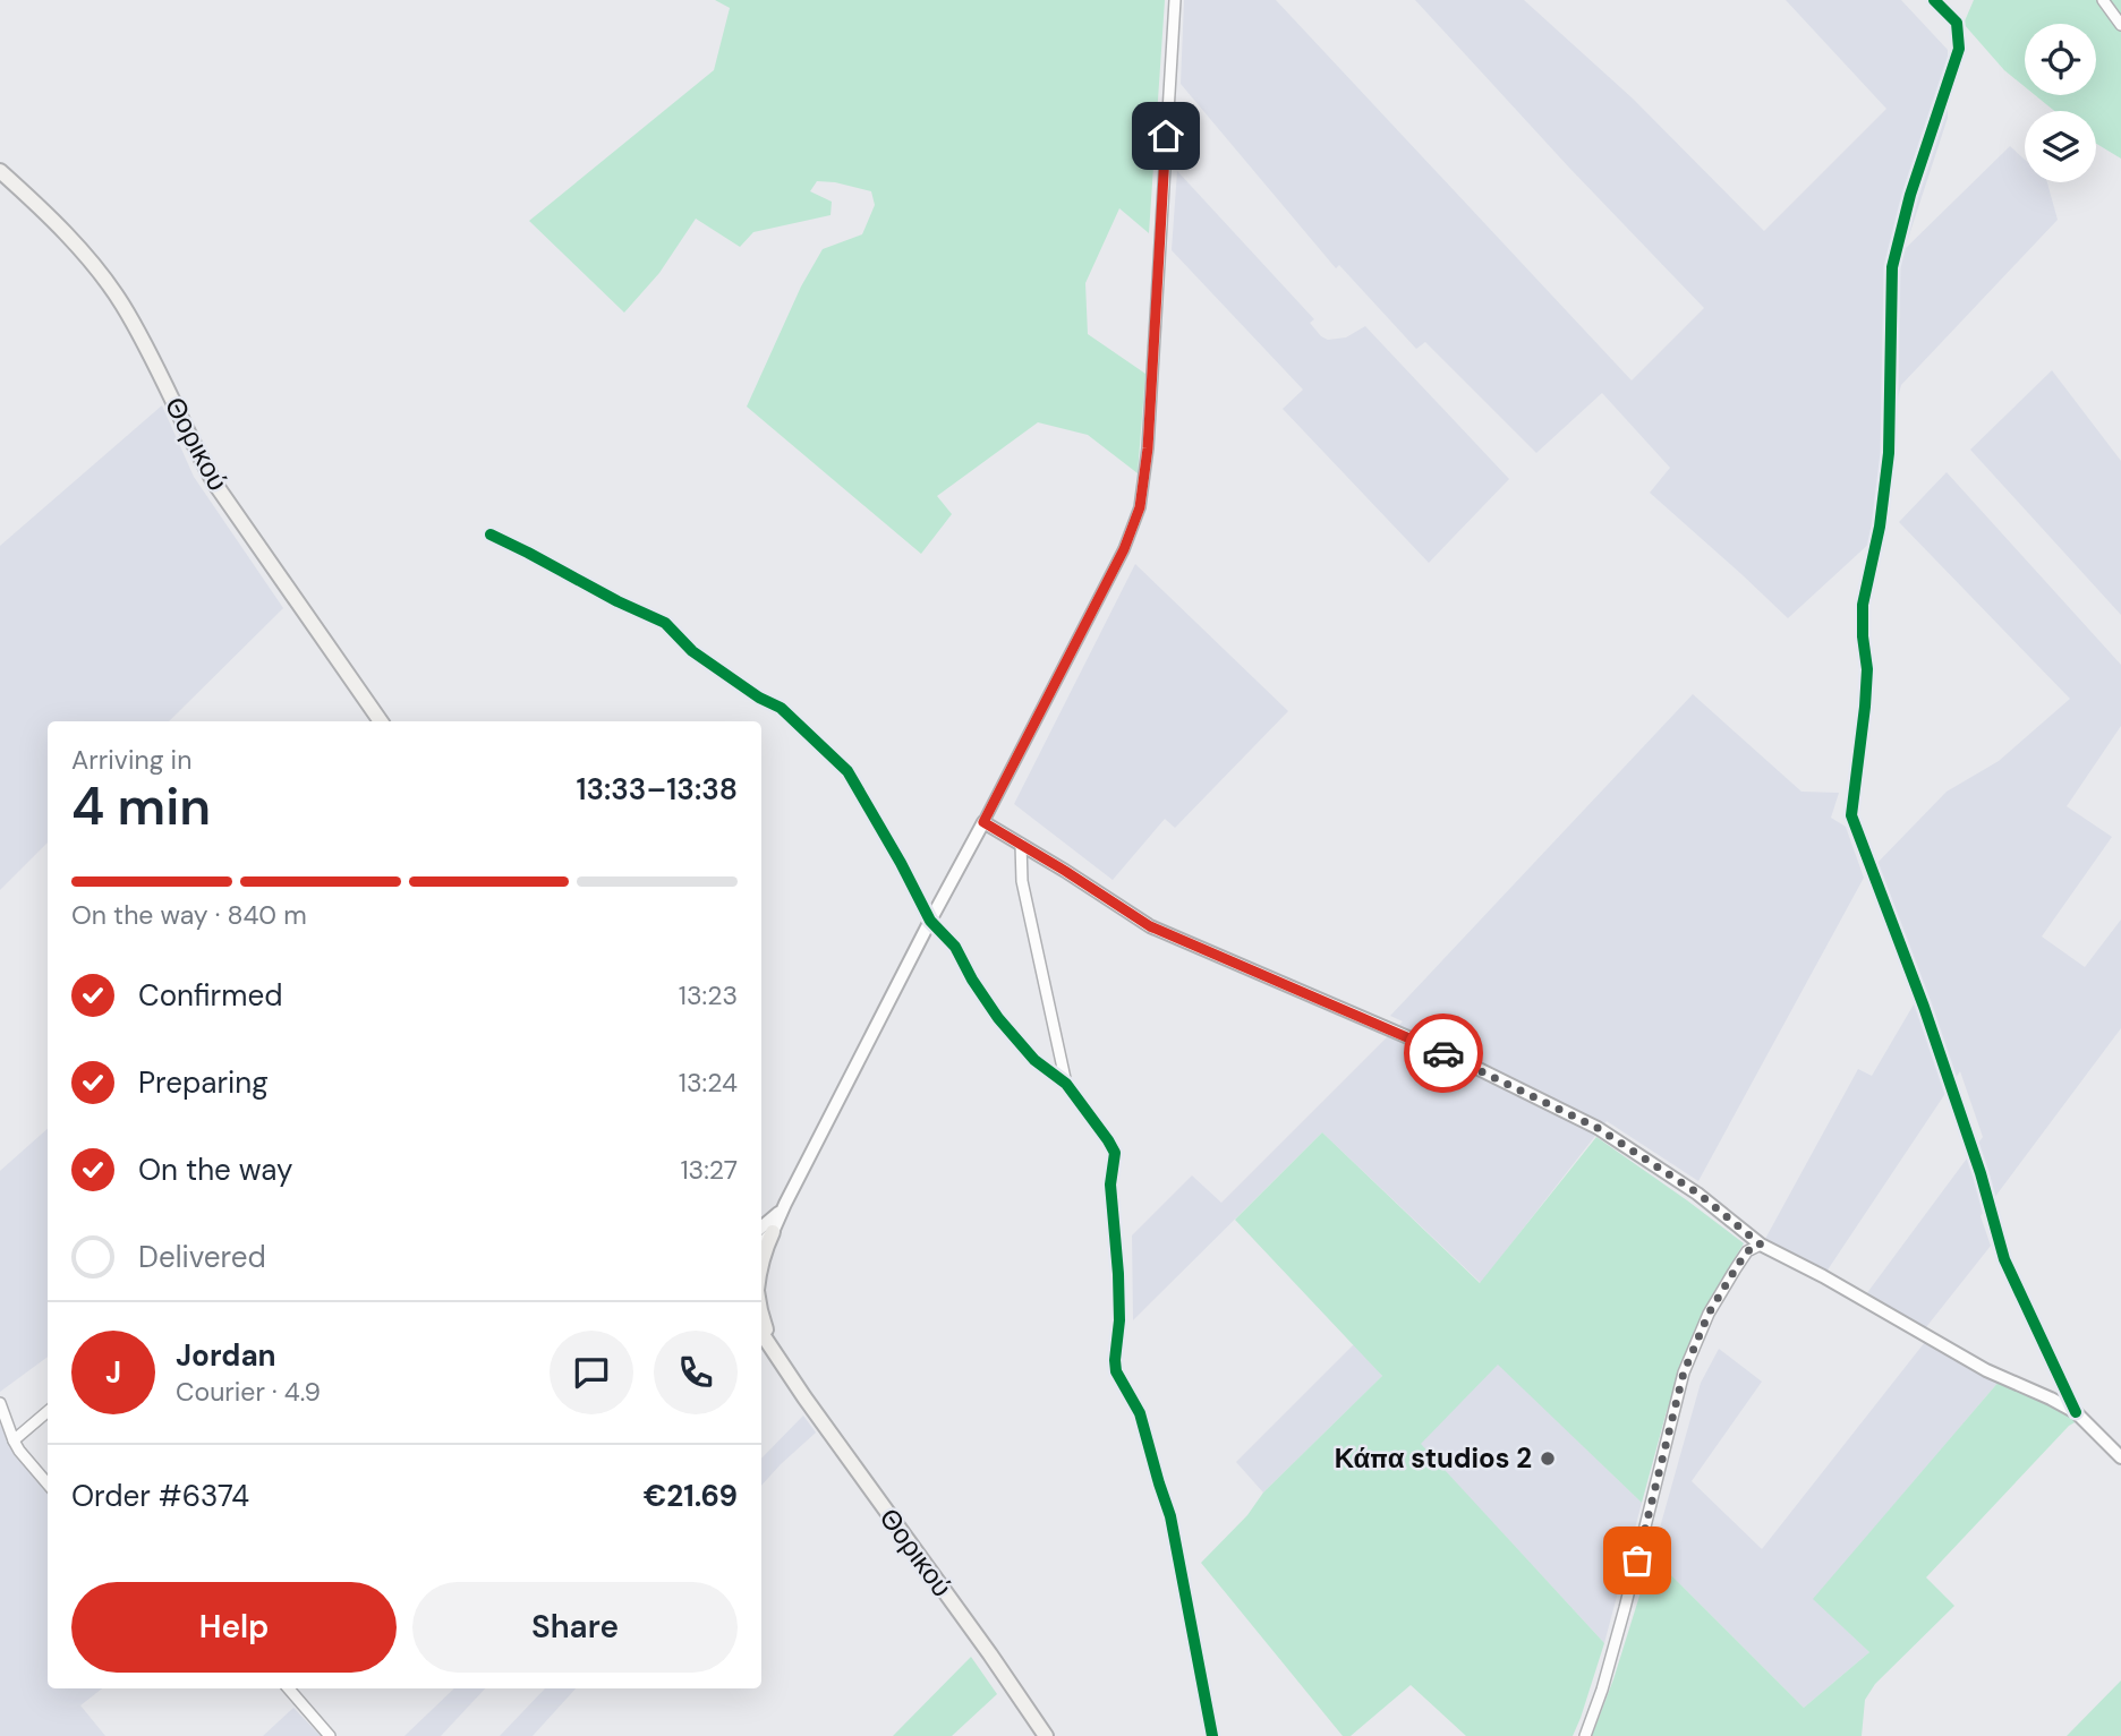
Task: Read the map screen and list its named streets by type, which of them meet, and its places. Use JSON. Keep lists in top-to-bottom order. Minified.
{"streets":{"main road":["Θορικού"]},"places":["Κάπα studios 2"],"page":{"heading":["4 min","Arriving in","13:33–13:38"],"panel":["Jordan","Courier · 4.9","Order #6374","€21.69"],"bar":"On the way · 840 m","list":[["Confirmed","13:23"],["Preparing","13:24"],["On the way","13:27"],"Delivered"],"round":"J","buttons":["Help","Share"]}}
